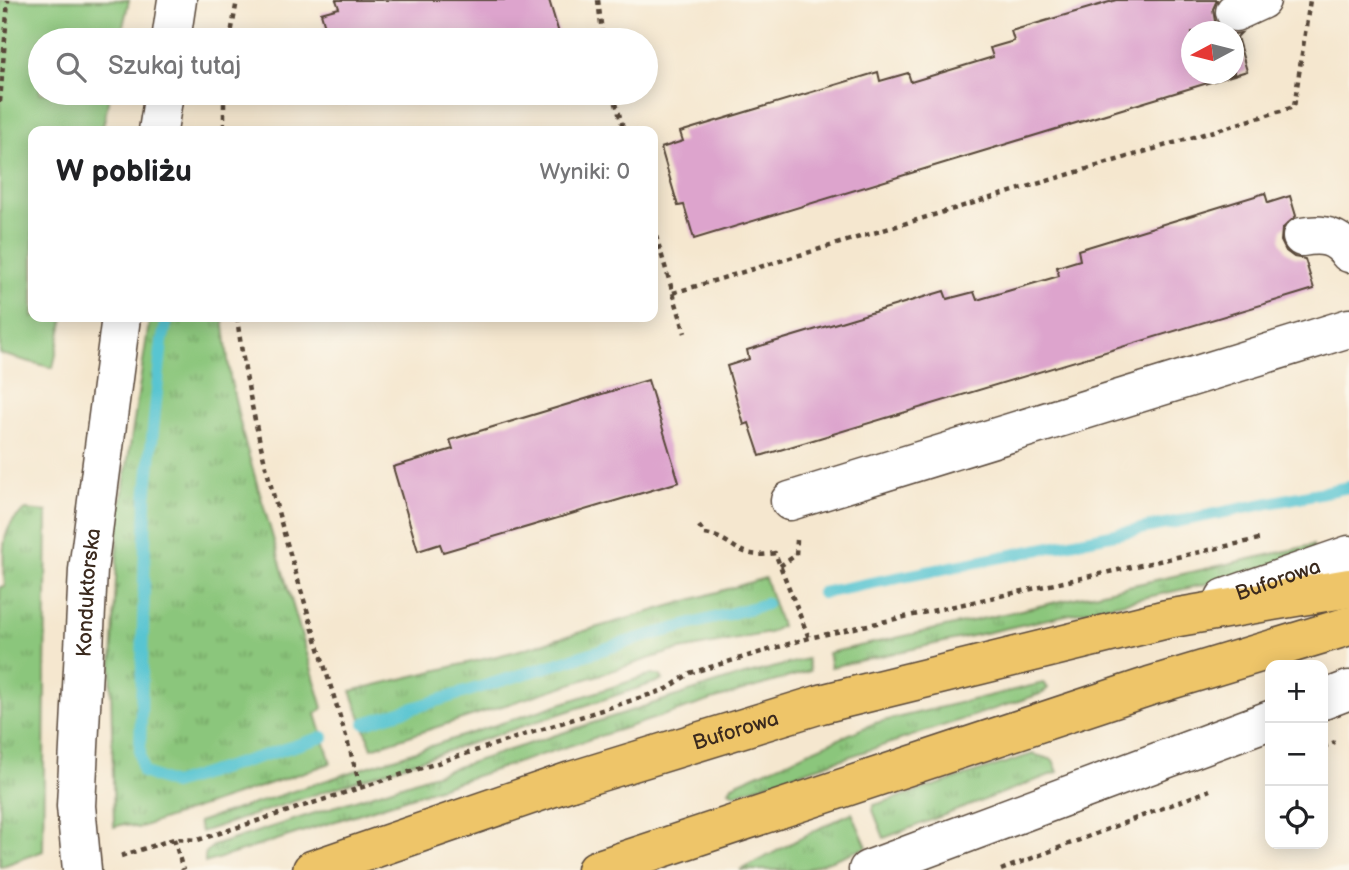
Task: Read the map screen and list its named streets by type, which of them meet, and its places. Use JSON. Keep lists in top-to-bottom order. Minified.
{"streets":{"main road":["Buforowa"],"street":["Konduktorska"]},"north":"left","page":{"search":"Szukaj tutaj","heading":["W pobliżu","Wyniki: 0"],"map_buttons":["+","−"]}}
